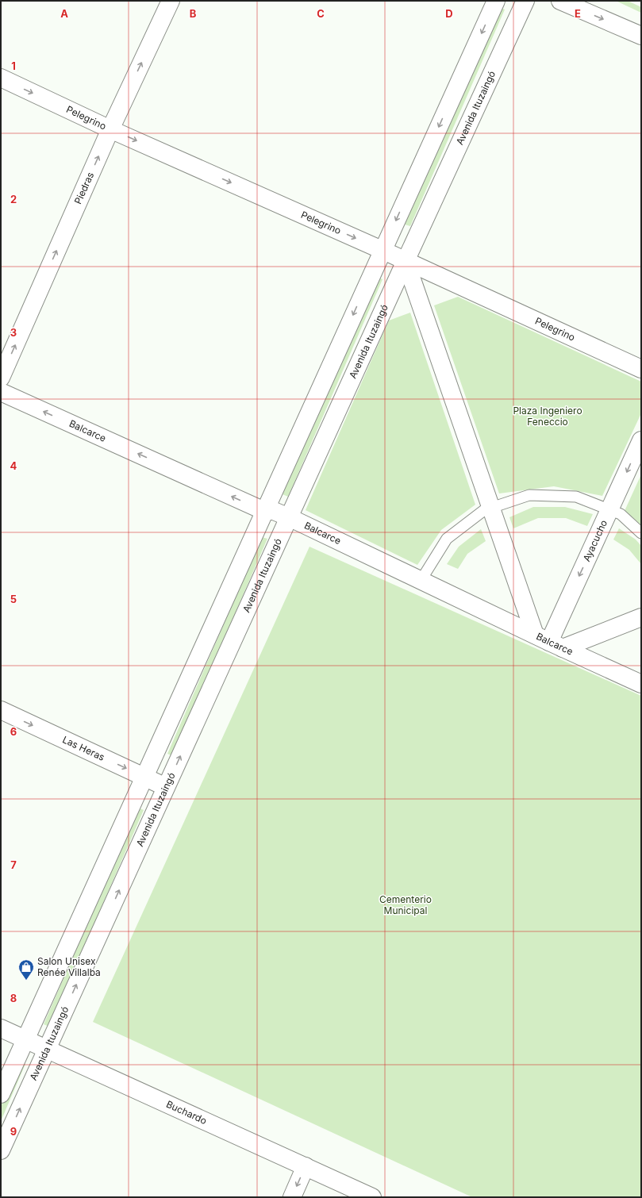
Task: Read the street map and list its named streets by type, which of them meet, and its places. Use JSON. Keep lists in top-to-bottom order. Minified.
{"streets":{"street":["Avenida Ituzaingó","Pelegrino","Piedras","Balcarce","Ayacucho","Las Heras","Buchardo"]},"crossings":[["Avenida Ituzaingó","Pelegrino"],["Avenida Ituzaingó","Balcarce"],["Avenida Ituzaingó","Las Heras"],["Avenida Ituzaingó","Buchardo"],["Pelegrino","Piedras"],["Balcarce","Ayacucho"]],"one_way":["Pelegrino","Piedras","Balcarce","Ayacucho","Las Heras"],"parks":["Plaza Ingeniero Feneccio","Cementerio Municipal"],"places":{"shop":["Salon Unisex Renée Villalba"]},"grid":{"columns":["A","B","C","D","E"],"rows":["1","2","3","4","5","6","7","8","9"]}}
